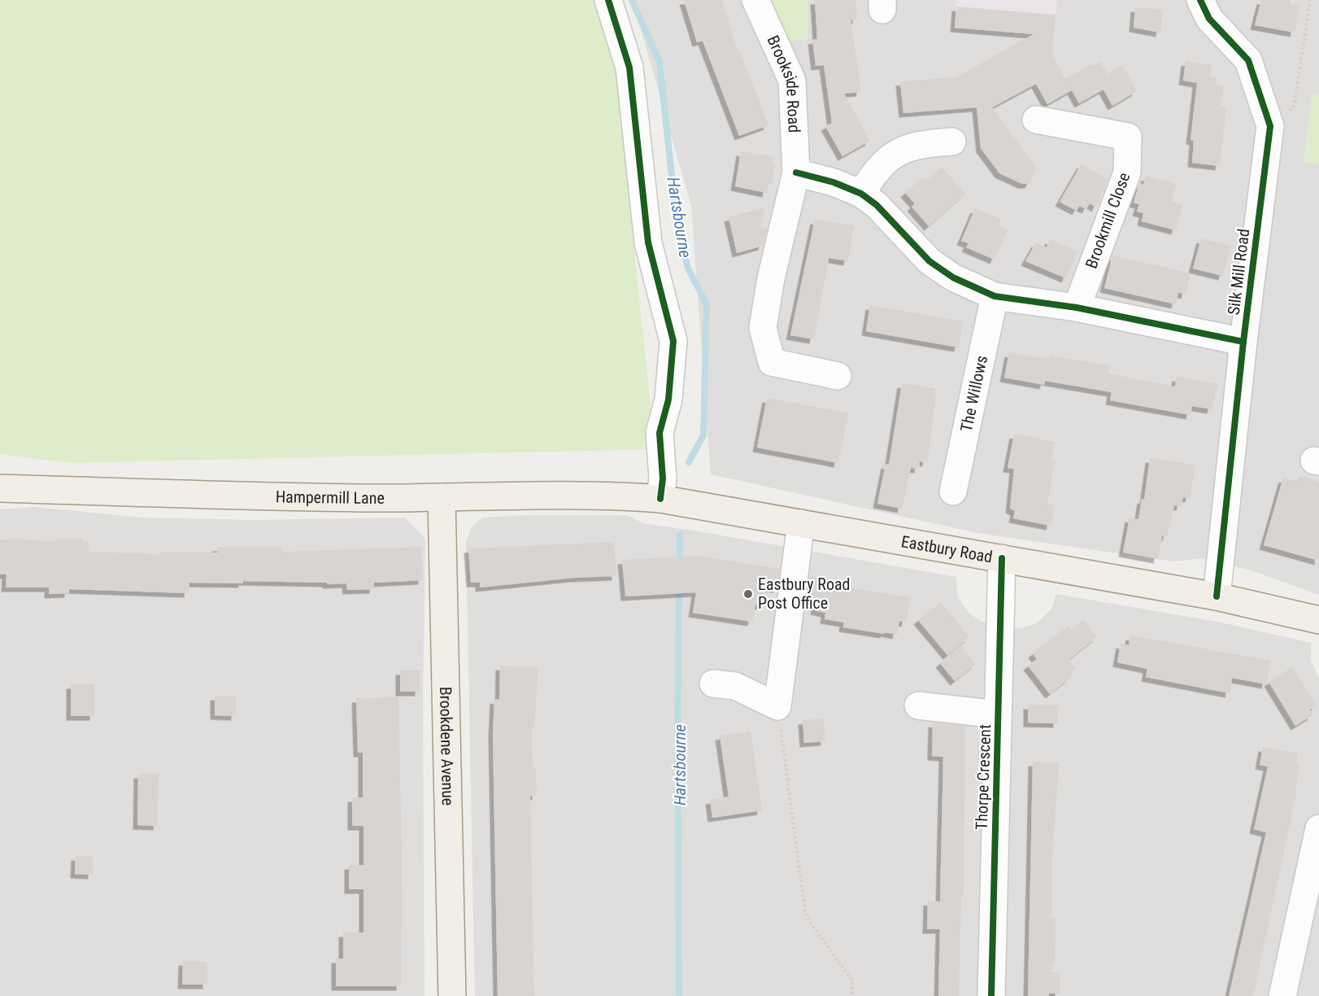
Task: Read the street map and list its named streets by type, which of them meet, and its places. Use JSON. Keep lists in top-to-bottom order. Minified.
{"streets":{"main road":["Hampermill Lane","Eastbury Road","Brookdene Avenue"],"street":["Brookside Road","Brookmill Close","Silk Mill Road","The Willows","Thorpe Crescent"]},"crossings":[["Silk Mill Road","Eastbury Road"],["Hampermill Lane","Eastbury Road"],["Hampermill Lane","Brookdene Avenue"],["Eastbury Road","Thorpe Crescent"]],"water":["Hartsbourne"],"places":["Eastbury Road Post Office"]}
